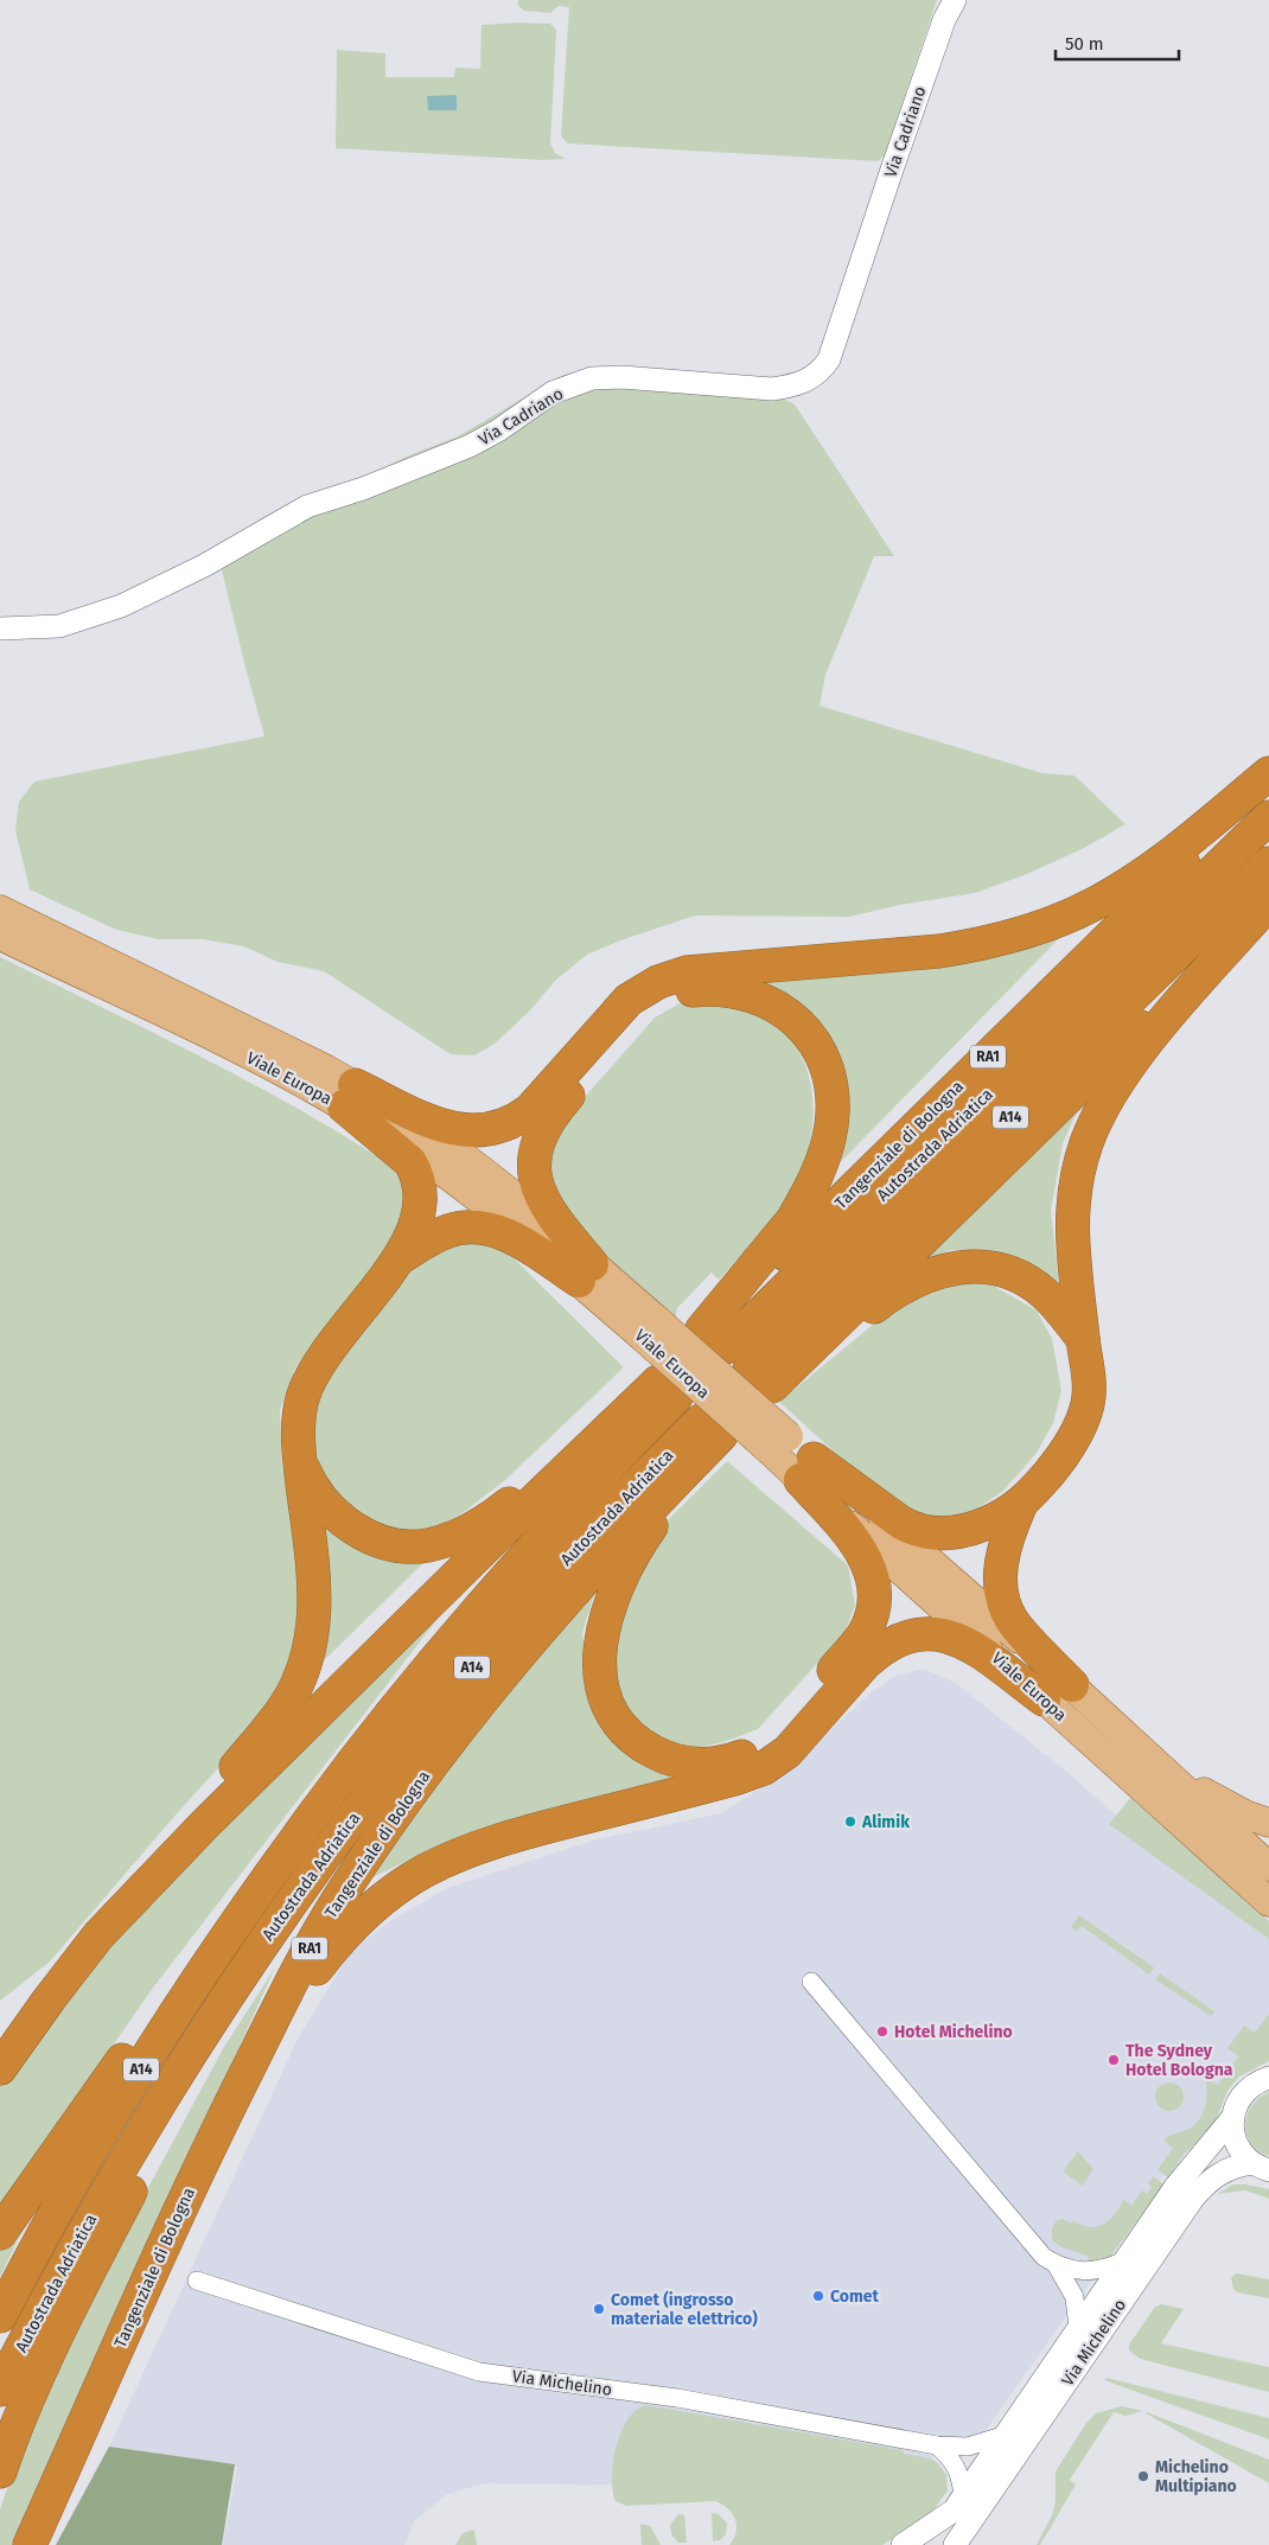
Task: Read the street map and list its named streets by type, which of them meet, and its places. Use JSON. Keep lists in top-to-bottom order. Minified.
{"streets":{"highway":["RA1","A14","Tangenziale di Bologna","Autostrada Adriatica"],"main road":["Viale Europa"],"street":["Via Cadriano","Via Michelino"]},"crossings":[["Tangenziale di Bologna","Autostrada Adriatica"]],"places":["Alimik","Hotel Michelino","The Sydney Hotel Bologna","Comet","Comet (ingrosso materiale elettrico)","Michelino Multipiano"],"scale_bar":"50 m"}
